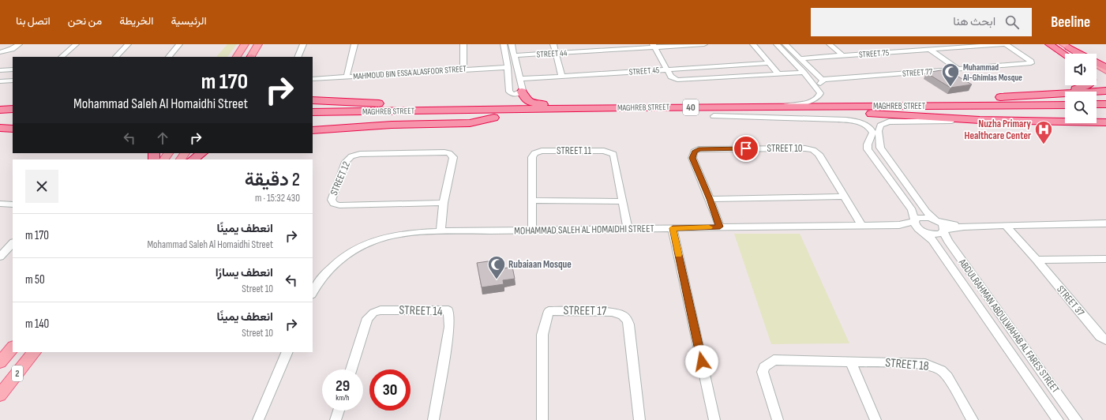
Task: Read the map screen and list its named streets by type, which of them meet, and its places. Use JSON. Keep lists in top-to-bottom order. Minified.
{"streets":{"highway":["MAGHREB STREET","40"],"main road":["2"],"street":["STREET 44","STREET 75","STREET 45","MAHMOUD BIN ESSA ALASFOOR STREET","STREET 77","STREET 10","STREET 11","STREET 12","MOHAMMAD SALEH AL HOMAIDHI STREET","STREET 37","STREET 14","STREET 17","ABDULRAHMAN ABDULWAHAB AL FARES STREET","STREET 18"]},"crossings":[["STREET 75","STREET 77"],["STREET 10","MOHAMMAD SALEH AL HOMAIDHI STREET"],["STREET 11","MOHAMMAD SALEH AL HOMAIDHI STREET"],["STREET 12","MOHAMMAD SALEH AL HOMAIDHI STREET"],["MOHAMMAD SALEH AL HOMAIDHI STREET","STREET 37"],["MOHAMMAD SALEH AL HOMAIDHI STREET","ABDULRAHMAN ABDULWAHAB AL FARES STREET"]],"places":{"mosque":["Muhammad Al-Ghimlas Mosque","Rubaiaan Mosque"],"hospital":["Nuzha Primary Healthcare Center"]},"page":{"header":"Beeline","search":"ابحث هنا","nav":["الرئيسية","الخريطة","من نحن","اتصل بنا"],"turn":["170 m","Mohammad Saleh Al Homaidhi Street"],"heading":["2 دقيقة","430 m · 15:32"],"list":[{"name":"انعطف يمينًا","note":"Mohammad Saleh Al Homaidhi Street","value":"170 m"},{"name":"انعطف يسارًا","note":"Street 10","value":"50 m"},{"name":"انعطف يمينًا","note":"Street 10","value":"140 m"}],"speed":"29 km/h","limit":"30"}}
